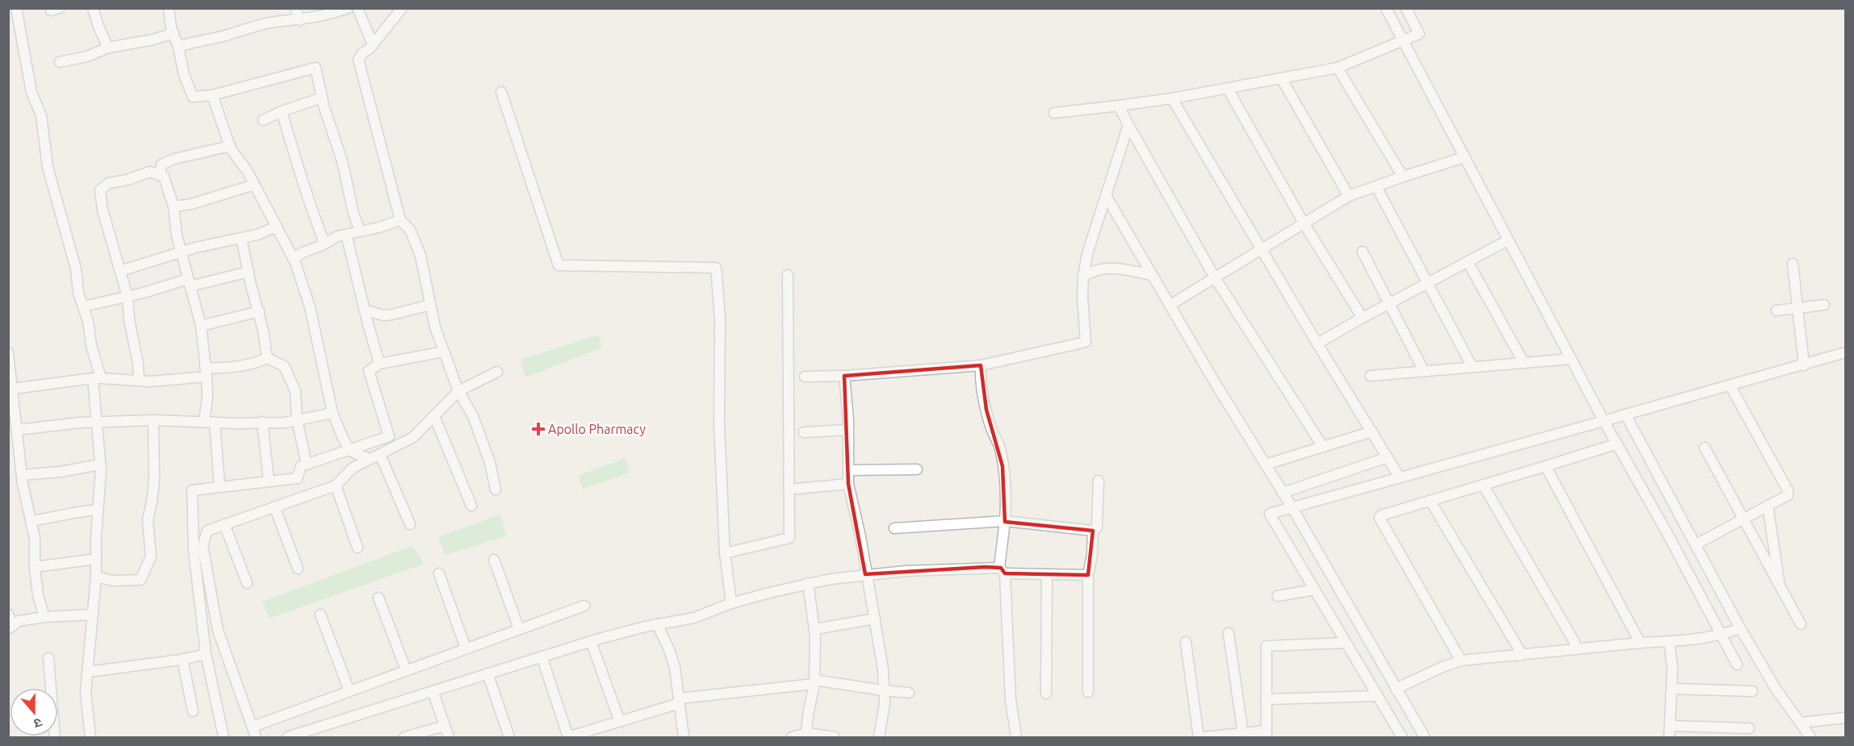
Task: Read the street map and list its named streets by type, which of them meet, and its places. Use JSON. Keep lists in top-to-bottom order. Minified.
{"places":{"health":["Apollo Pharmacy"]},"north":"bottom"}
